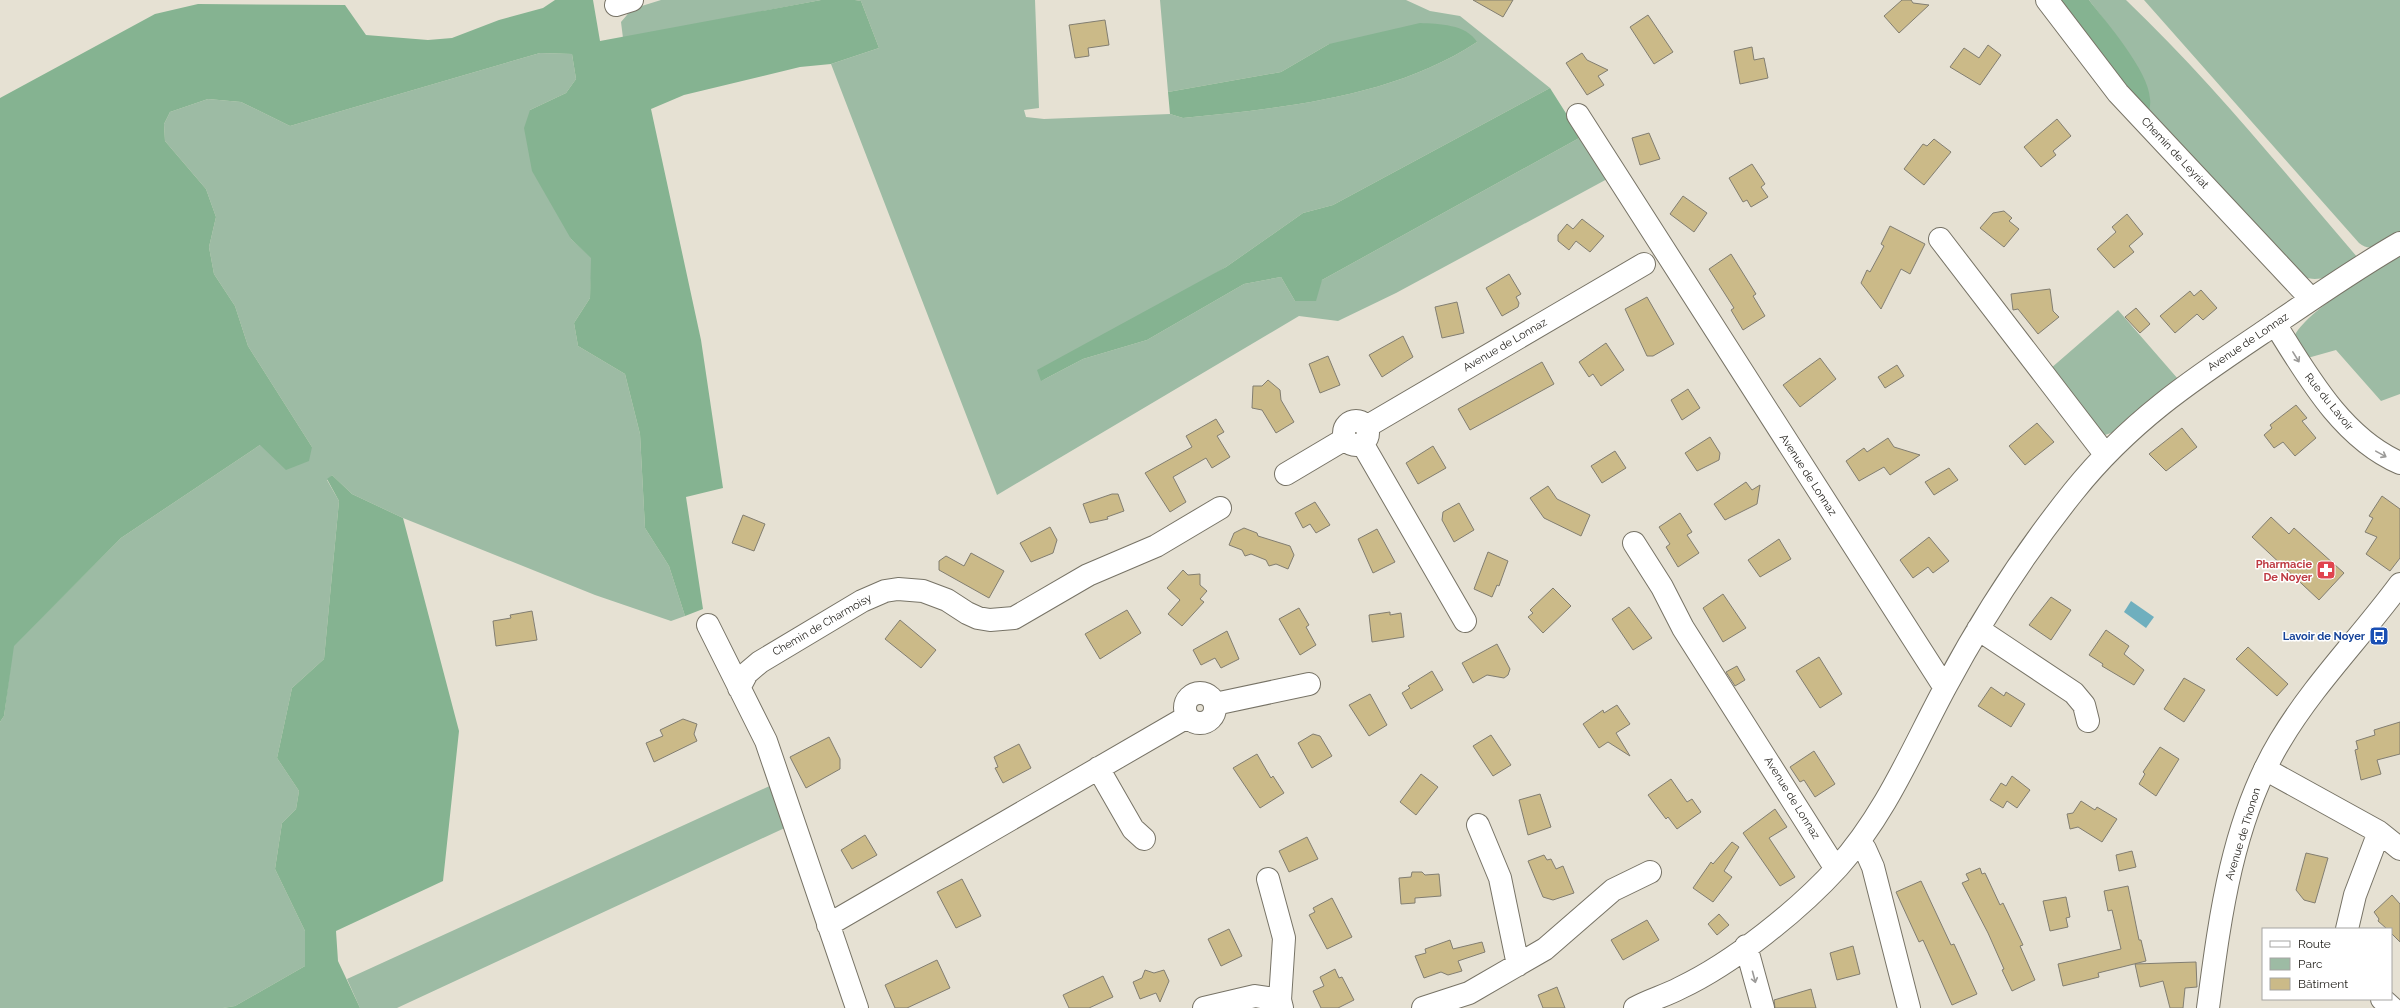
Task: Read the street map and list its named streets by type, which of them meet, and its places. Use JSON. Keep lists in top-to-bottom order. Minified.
{"streets":{"street":["Chemin de Leyriat","Avenue de Lonnaz","Rue du Lavoir","Chemin de Charmoisy","Avenue de Thonon"]},"crossings":[["Chemin de Leyriat","Avenue de Lonnaz"],["Avenue de Lonnaz","Rue du Lavoir"]],"one_way":["Rue du Lavoir"],"places":{"pharmacy":["Pharmacie De Noyer"],"bus stop":["Lavoir de Noyer"]},"legend":["Route","Parc","Bâtiment"]}
